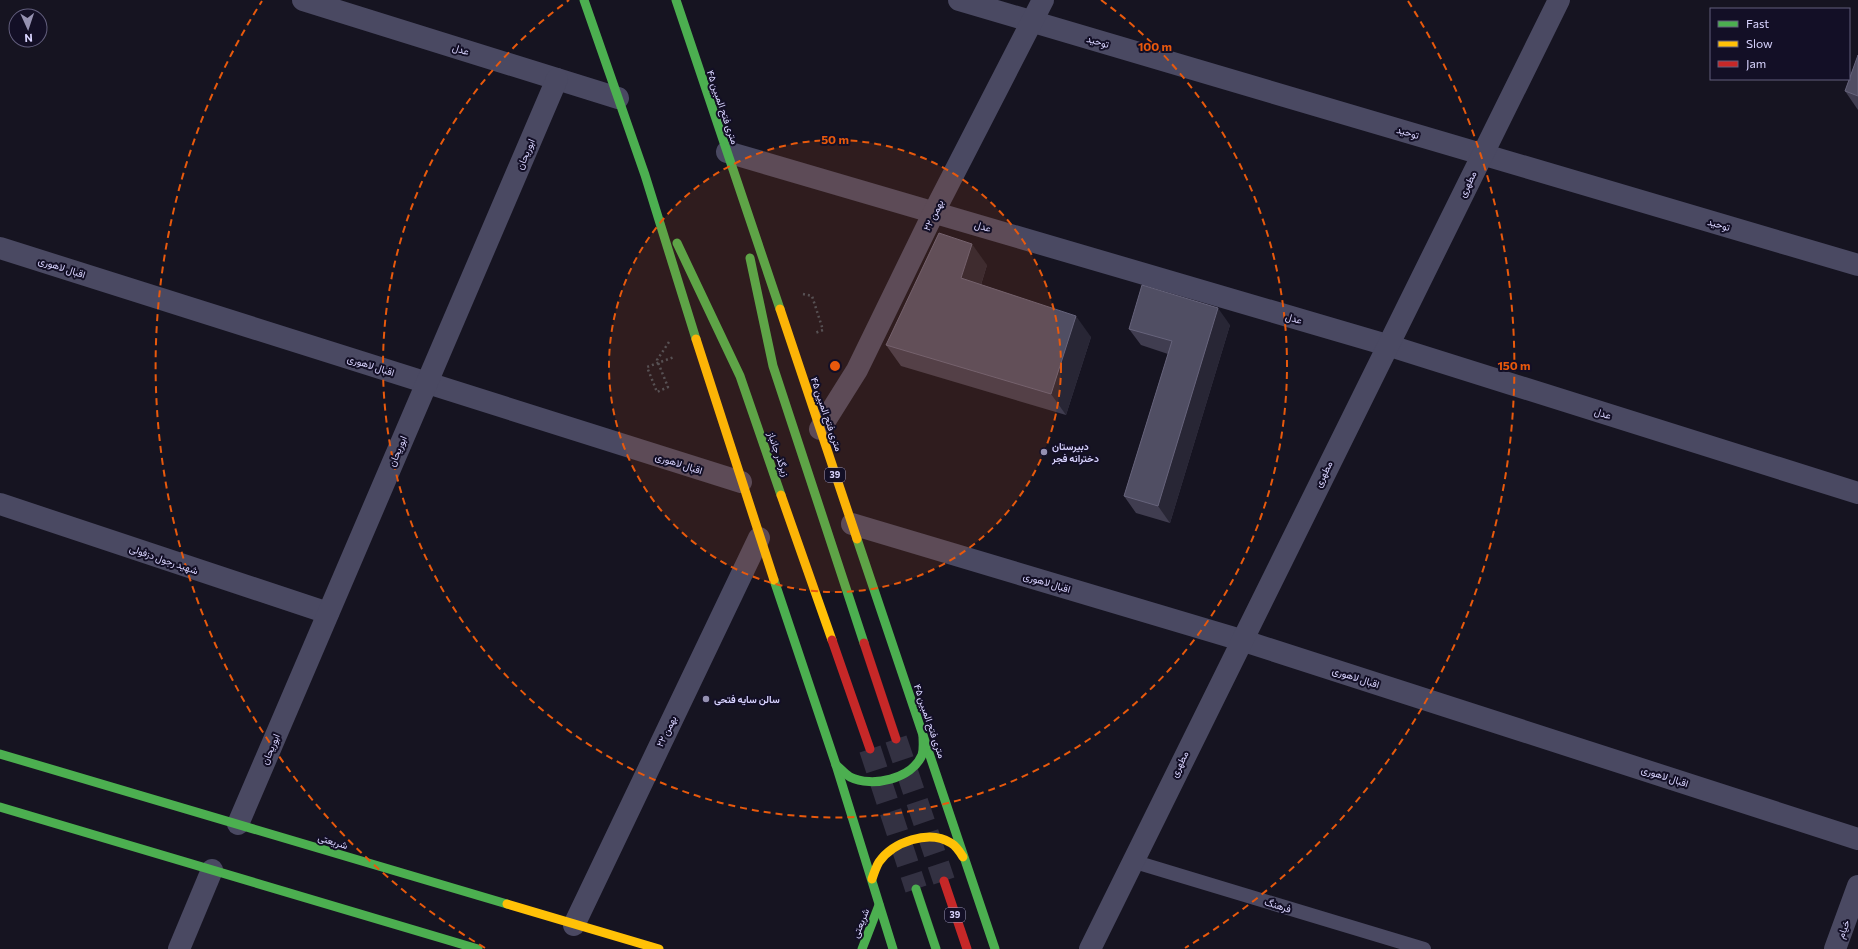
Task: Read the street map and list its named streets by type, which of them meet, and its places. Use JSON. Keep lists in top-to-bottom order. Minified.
{"streets":{"main road":["۴۵ متری فتح المبین","زیرگذر جانباز","39","شریعتی"],"street":["توحید","عدل","ابوریحان","مطهری","۲۲ بهمن","اقبال لاهوری","شهید رجول دزفولی","خیام"],"lane":["فرهنگ"]},"crossings":[["توحید","مطهری"],["توحید","۲۲ بهمن"],["عدل","۴۵ متری فتح المبین"],["عدل","ابوریحان"],["عدل","مطهری"],["عدل","۲۲ بهمن"],["عدل","39"],["۴۵ متری فتح المبین","۲۲ بهمن"],["۴۵ متری فتح المبین","اقبال لاهوری"],["۴۵ متری فتح المبین","39"],["ابوریحان","اقبال لاهوری"],["ابوریحان","شهید رجول دزفولی"],["ابوریحان","شریعتی"],["مطهری","اقبال لاهوری"],["مطهری","فرهنگ"],["۲۲ بهمن","شریعتی"]],"places":["دبیرستان دخترانه فجر","سالن سایه فتحی"],"legend":["Fast","Slow","Jam"],"north":"bottom","rings":["100 m","50 m","150 m"]}
